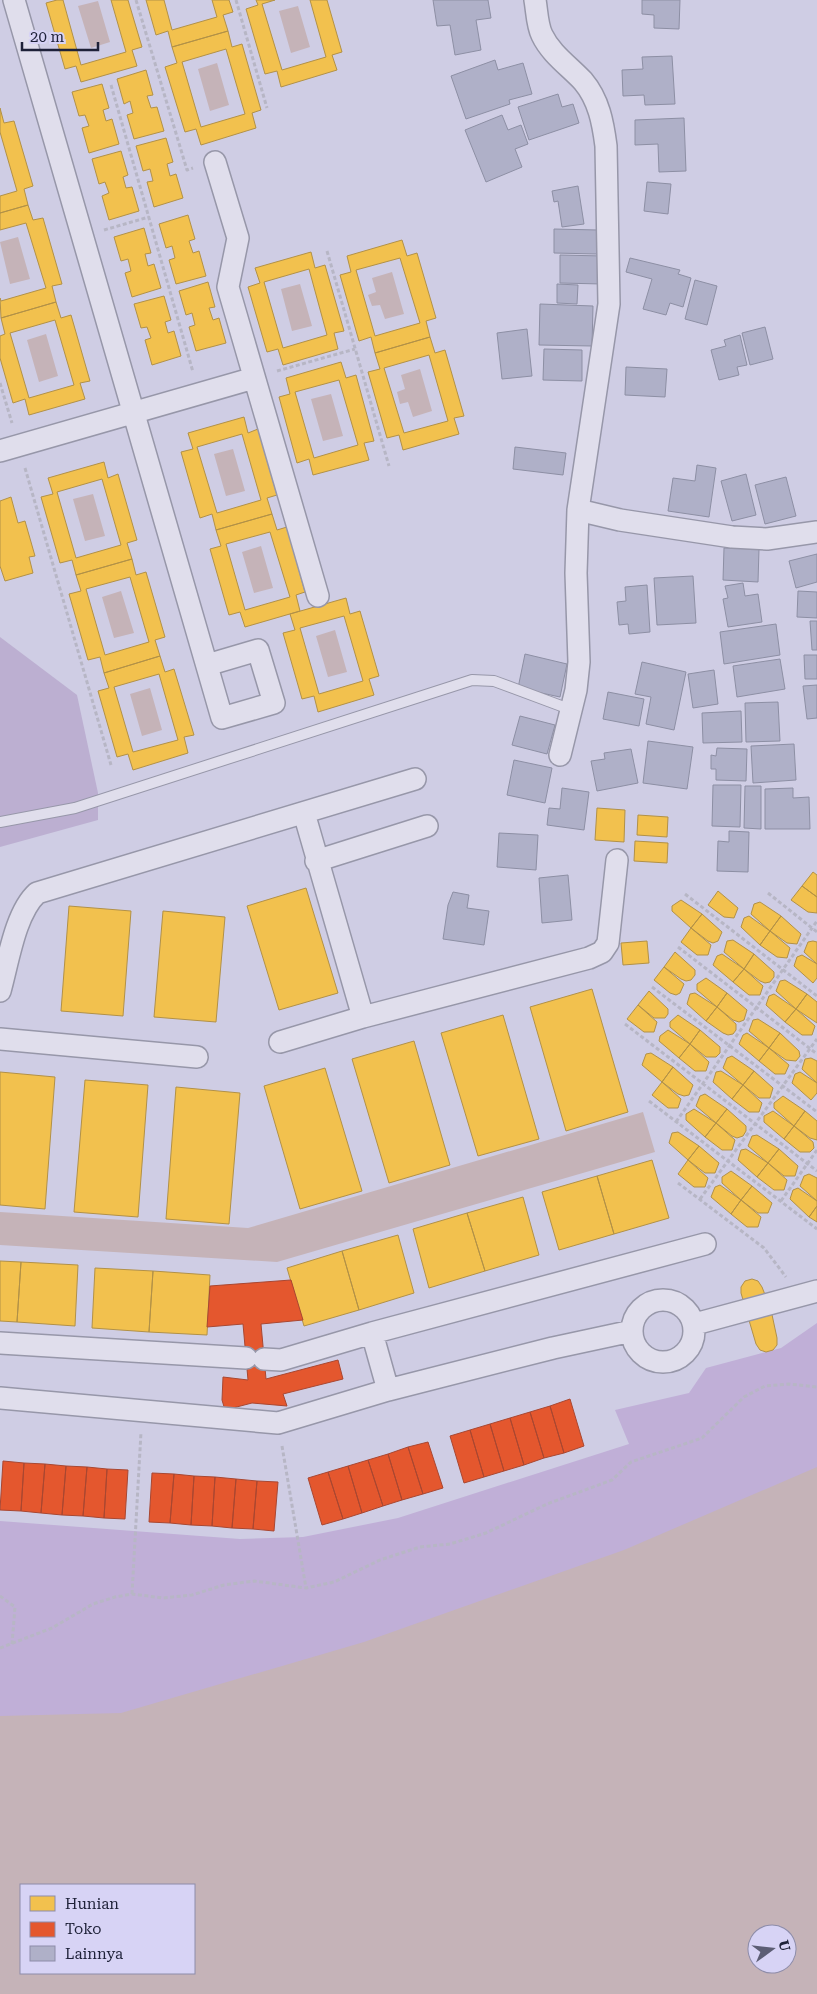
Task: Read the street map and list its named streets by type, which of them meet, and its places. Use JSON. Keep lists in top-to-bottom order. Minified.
{"legend":["Hunian","Toko","Lainnya"],"scale_bar":"20 m","north":"right"}
